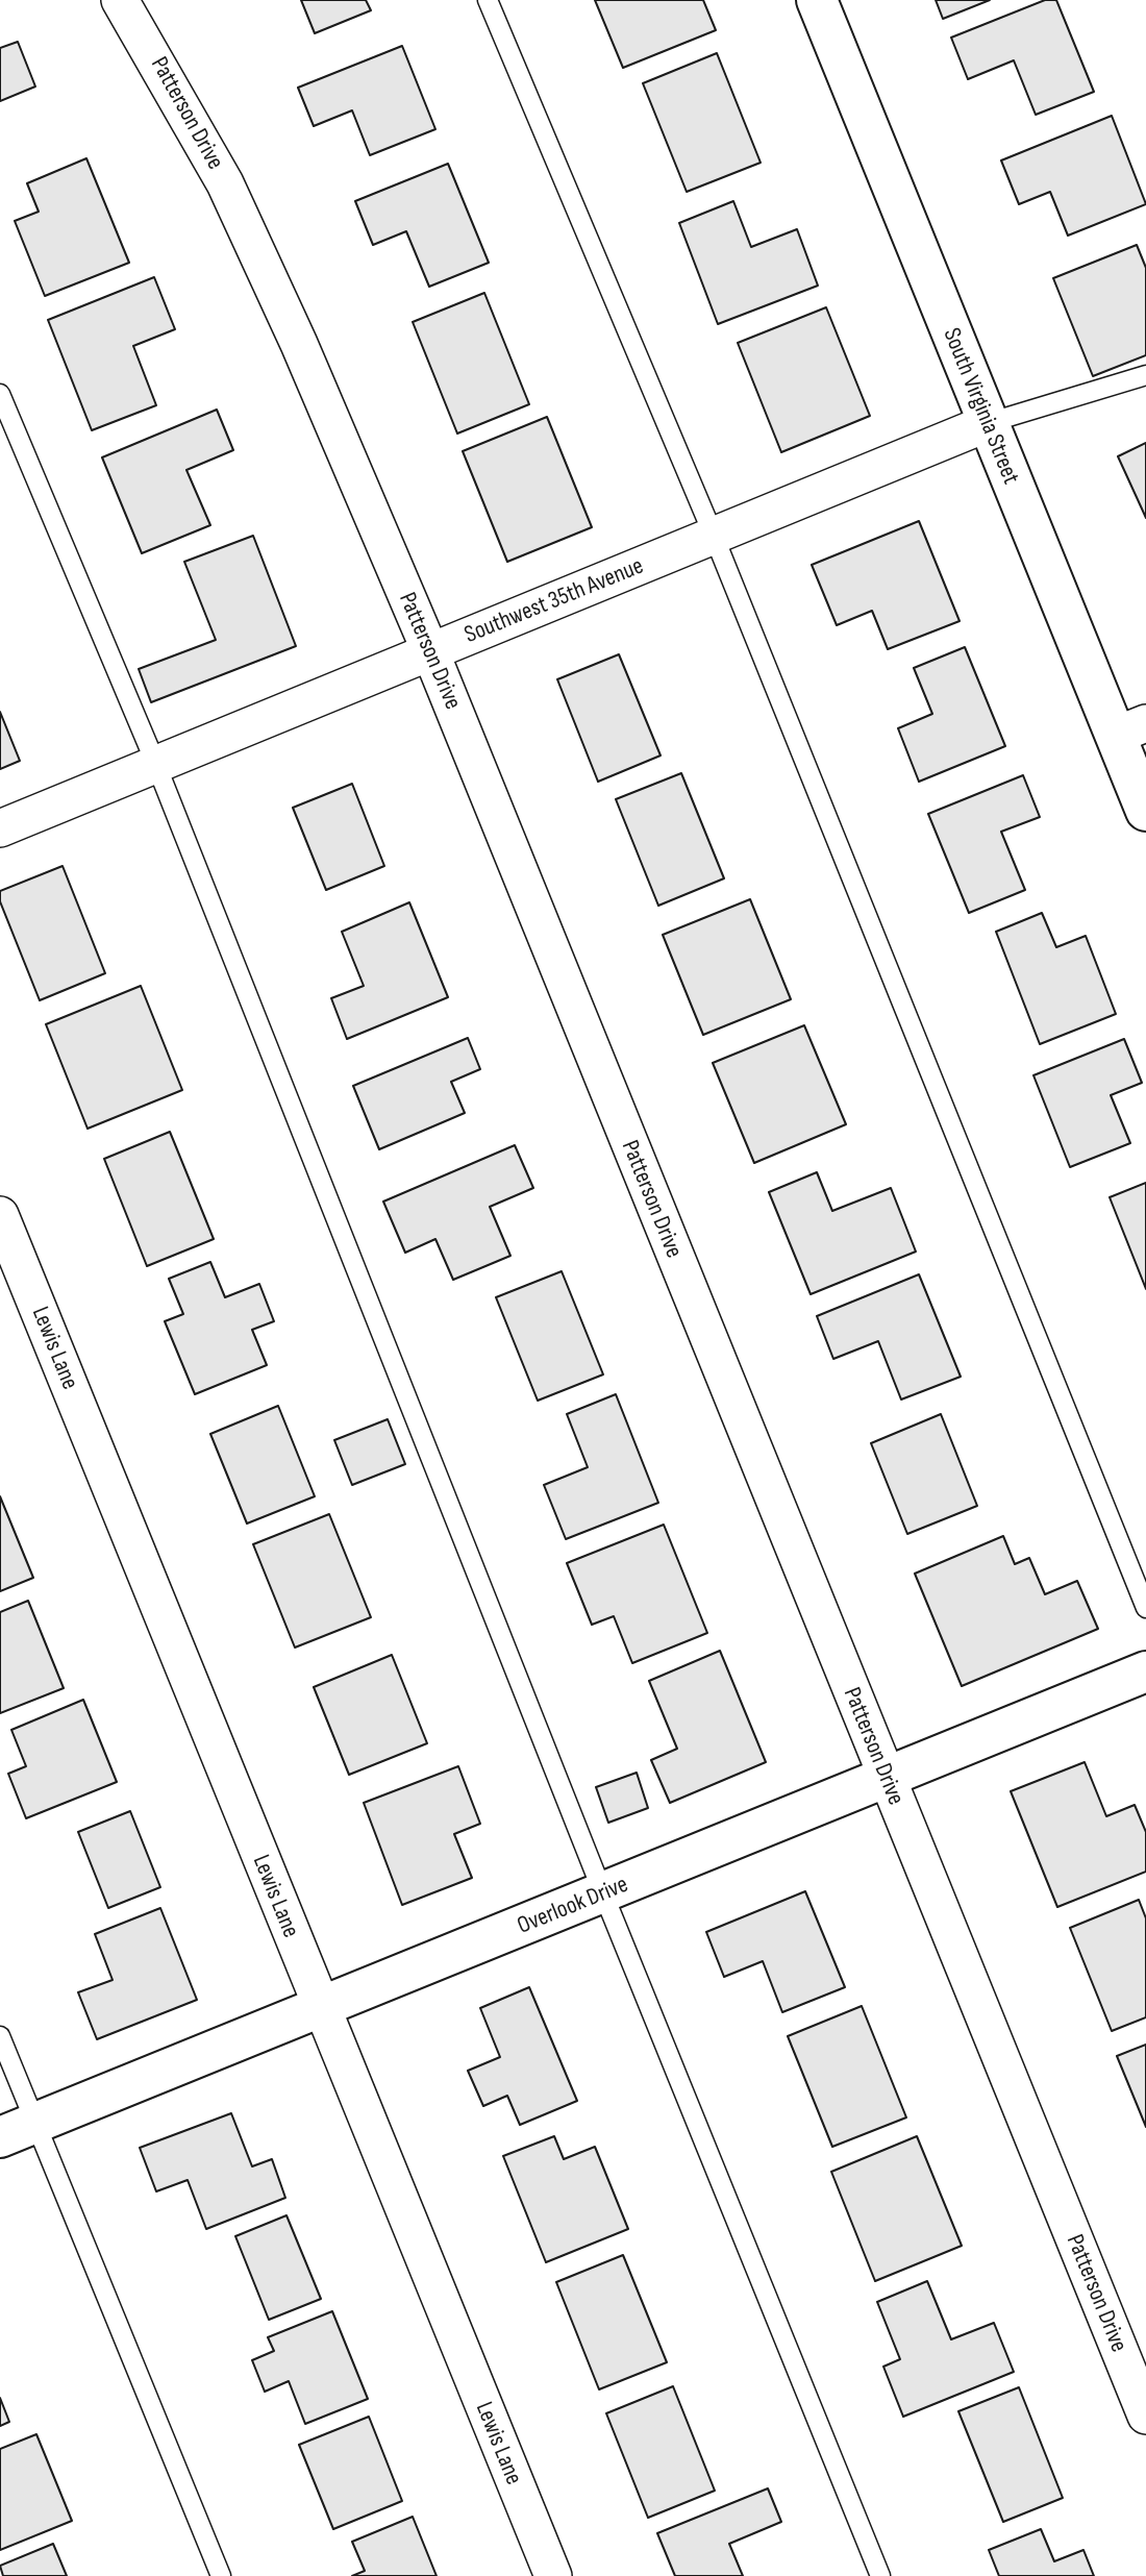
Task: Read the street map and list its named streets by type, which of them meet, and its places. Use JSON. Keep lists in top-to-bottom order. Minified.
{"streets":{"street":["Patterson Drive","South Virginia Street","Southwest 35th Avenue","Lewis Lane","Overlook Drive"]},"crossings":[["Patterson Drive","Southwest 35th Avenue"],["Patterson Drive","Overlook Drive"],["South Virginia Street","Southwest 35th Avenue"],["Lewis Lane","Overlook Drive"]]}
